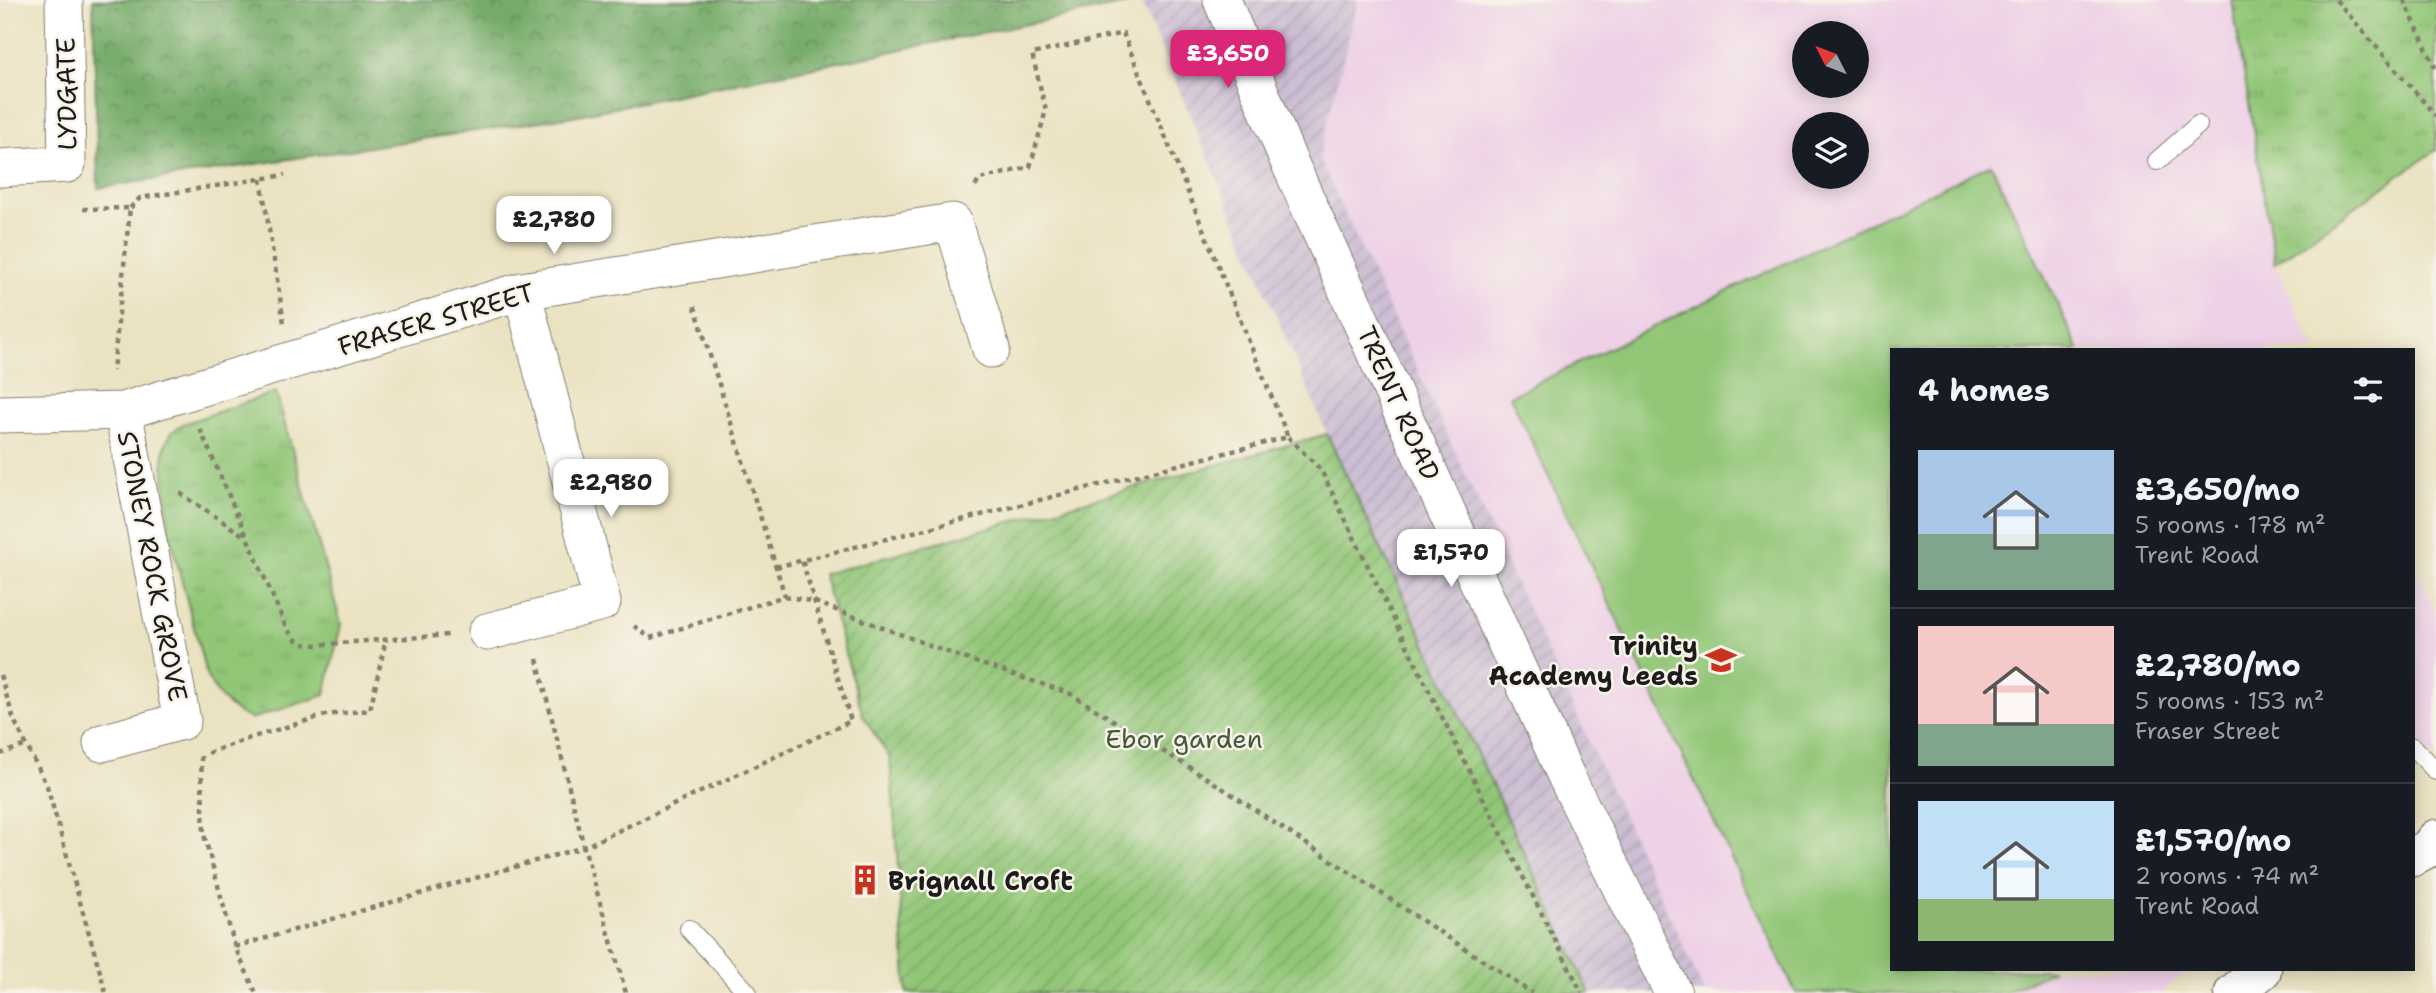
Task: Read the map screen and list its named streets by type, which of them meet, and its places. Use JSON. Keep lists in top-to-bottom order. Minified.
{"streets":{"street":["LYDGATE","FRASER STREET","TRENT ROAD","STONEY ROCK GROVE"]},"crossings":[["FRASER STREET","STONEY ROCK GROVE"]],"parks":["Ebor garden"],"places":{"school or university":["Trinity Academy Leeds"],"building":["Brignall Croft"]},"north":"top left","page":{"price":["£3,650","£2,780","£2,980","£1,570"],"heading":"4 homes","list":[{"name":"£3,650/mo","note":"5 rooms · 178 m² · Trent Road"},{"name":"£2,780/mo","note":"5 rooms · 153 m² · Fraser Street"},{"name":"£1,570/mo","note":"2 rooms · 74 m² · Trent Road"}]}}
